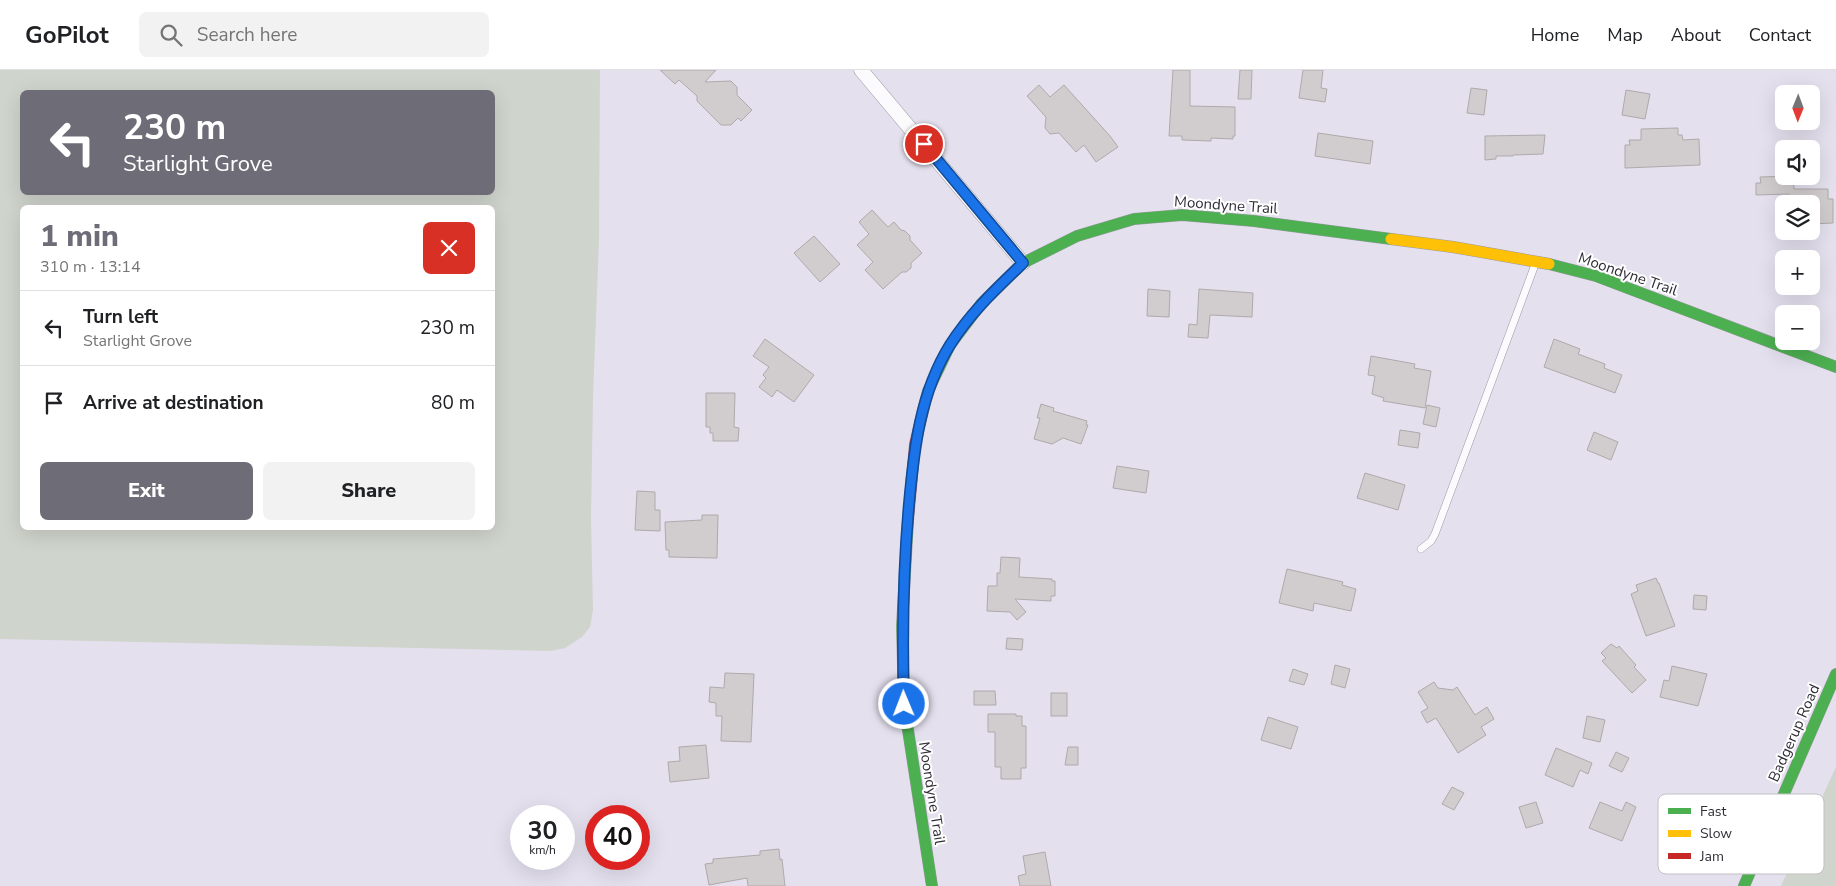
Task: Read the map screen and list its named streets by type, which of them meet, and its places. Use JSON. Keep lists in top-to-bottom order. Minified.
{"streets":{"street":["Moondyne Trail","Badgerup Road"]},"legend":["Fast","Slow","Jam"],"north":"bottom","page":{"header":"GoPilot","search":"Search here","nav":["Home","Map","About","Contact"],"map_buttons":["+","−"],"turn":["230 m","Starlight Grove"],"heading":["1 min","310 m · 13:14"],"list":[{"name":"Turn left","note":"Starlight Grove","value":"230 m"},{"name":"Arrive at destination","value":"80 m"}],"buttons":["Exit","Share"],"speed":"30 km/h","limit":"40"}}
